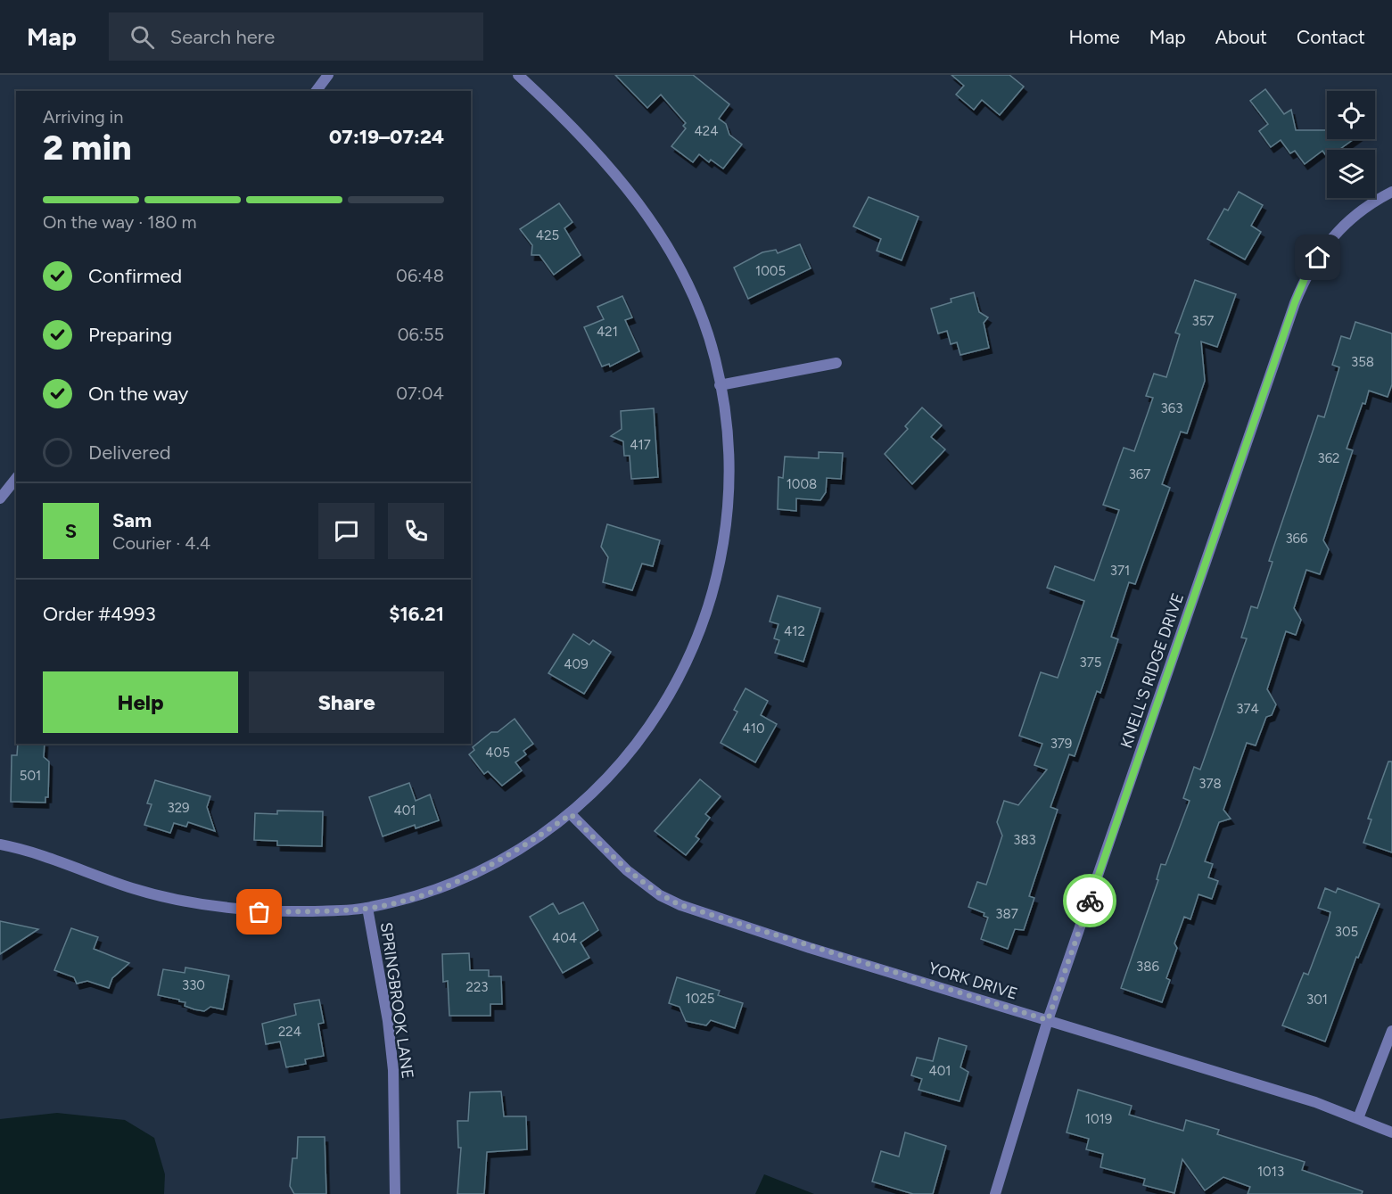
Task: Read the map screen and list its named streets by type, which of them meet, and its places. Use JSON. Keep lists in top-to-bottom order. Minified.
{"streets":{"street":["KNELL'S RIDGE DRIVE","YORK DRIVE","SPRINGBROOK LANE"]},"crossings":[["KNELL'S RIDGE DRIVE","YORK DRIVE"]],"house_numbers":["424","425","1005","357","421","358","363","417","362","367","1008","366","371","412","375","409","374","410","379","405","501","378","329","401","383","387","305","404","386","330","223","1025","301","224","401","1019","1013"],"page":{"header":"Map","search":"Search here","nav":["Home","Map","About","Contact"],"heading":["2 min","Arriving in","07:19–07:24"],"panel":["Sam","Courier · 4.4","Order #4993","$16.21"],"bar":"On the way · 180 m","list":[["Confirmed","06:48"],["Preparing","06:55"],["On the way","07:04"],"Delivered"],"round":"S","buttons":["Help","Share"]}}
